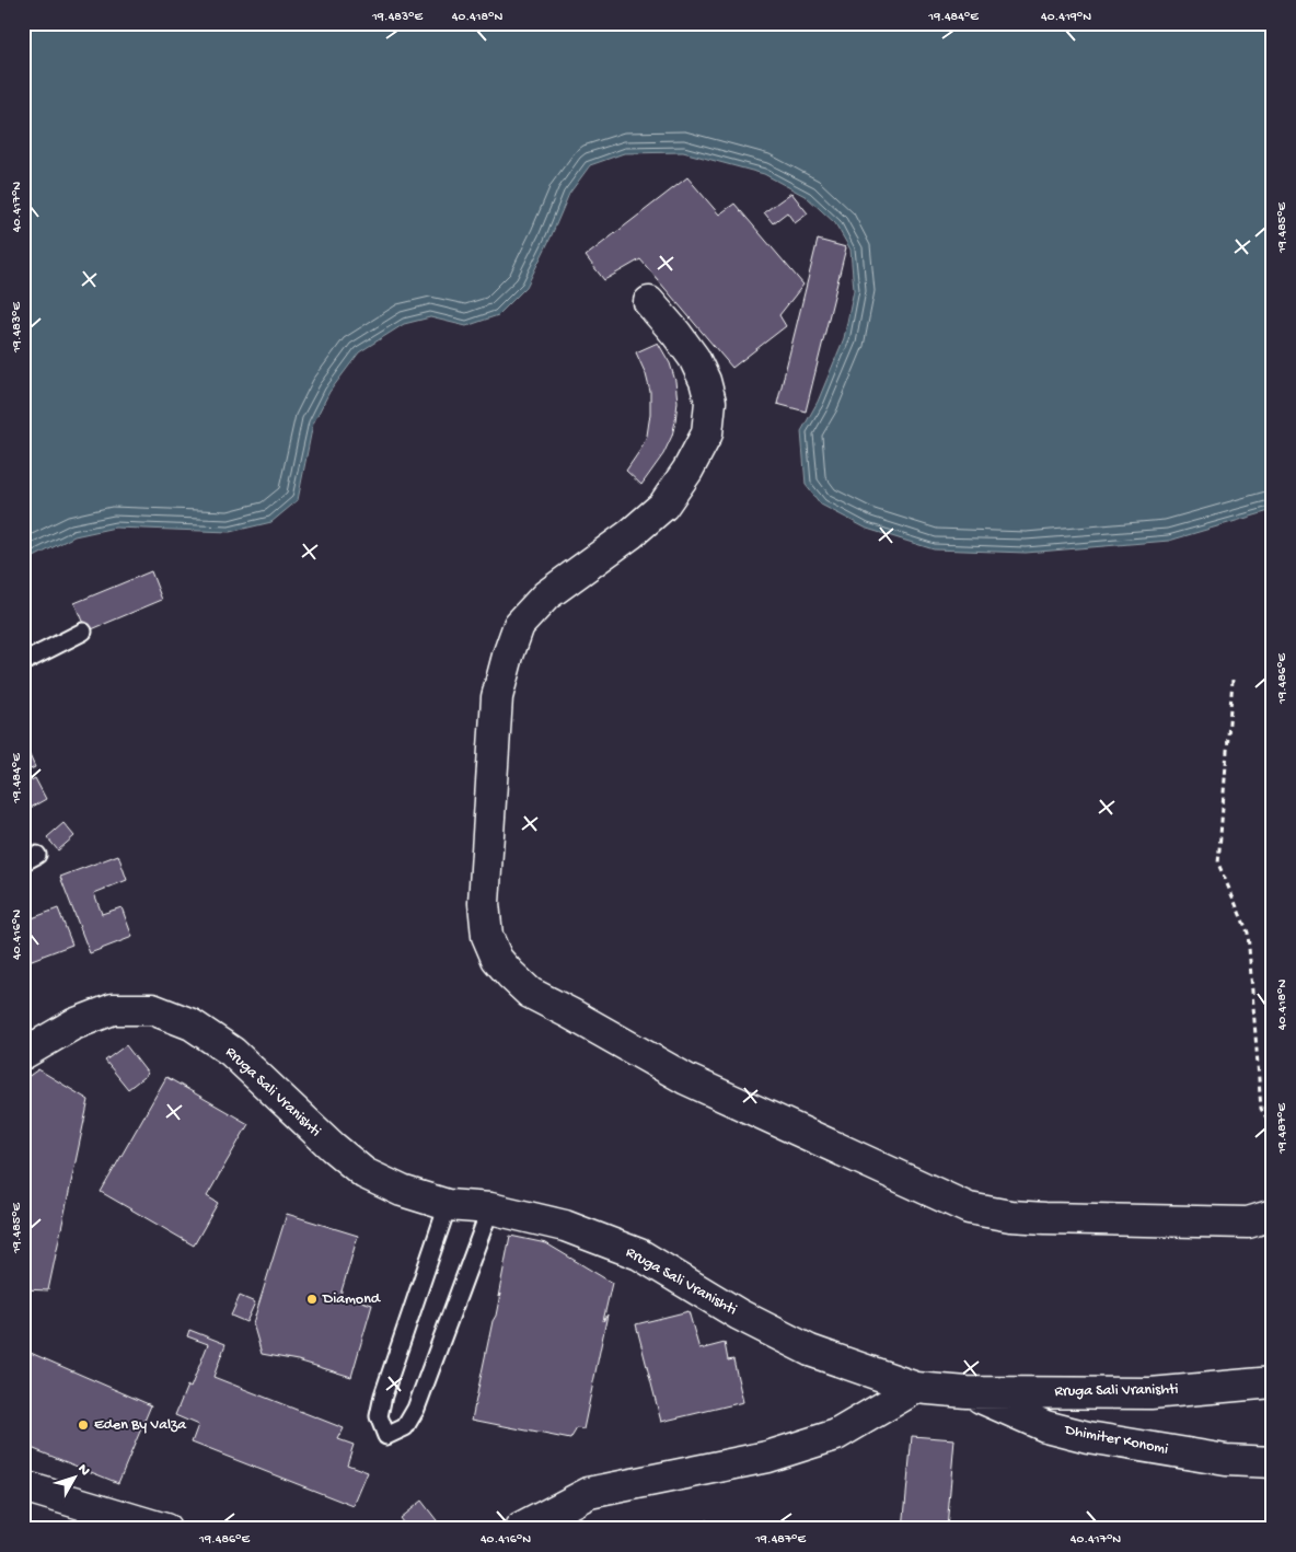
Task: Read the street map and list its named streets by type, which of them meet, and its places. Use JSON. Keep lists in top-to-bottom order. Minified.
{"streets":{"street":["Rruga Sali Vranishti","Dhimiter Konomi"]},"crossings":[["Rruga Sali Vranishti","Dhimiter Konomi"]],"places":["Diamond","Eden By Valza"],"north":"top right","coordinates":["19.483°E","40.418°N","19.484°E","40.419°N","40.417°N","19.485°E","19.486°E","40.416°N","19.487°E"]}
